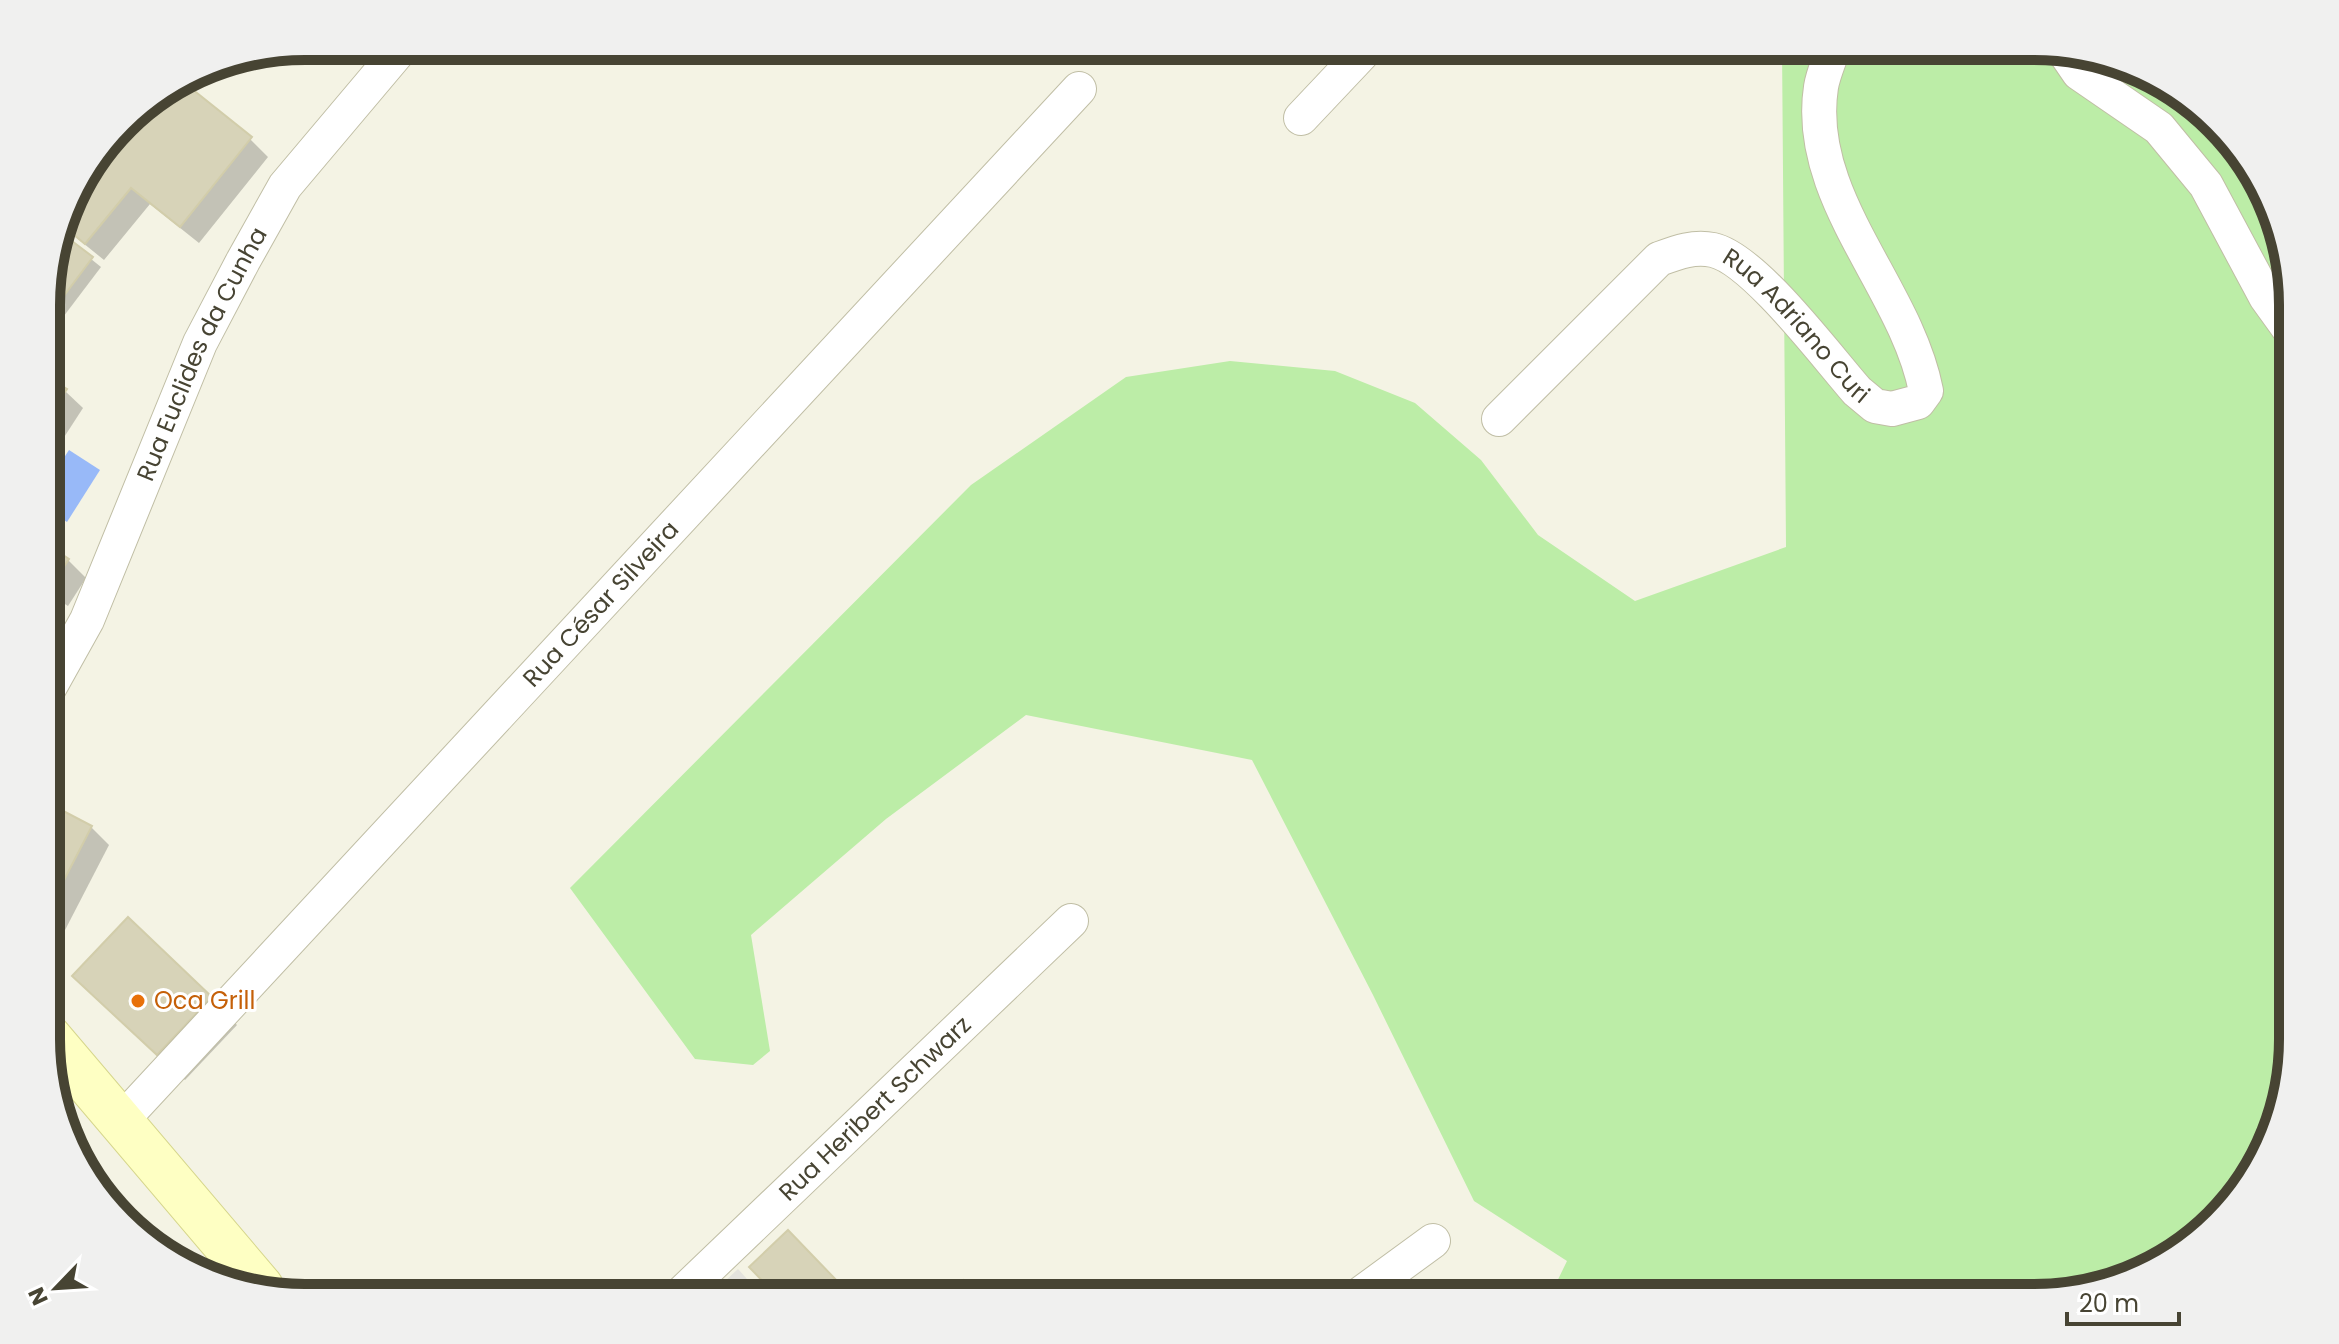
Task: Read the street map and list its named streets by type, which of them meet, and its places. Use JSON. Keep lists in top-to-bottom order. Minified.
{"streets":{"street":["Rua Adriano Curi","Rua Euclides da Cunha","Rua César Silveira","Rua Heribert Schwarz"]},"places":["Oca Grill"],"scale_bar":"20 m","north":"bottom left"}
